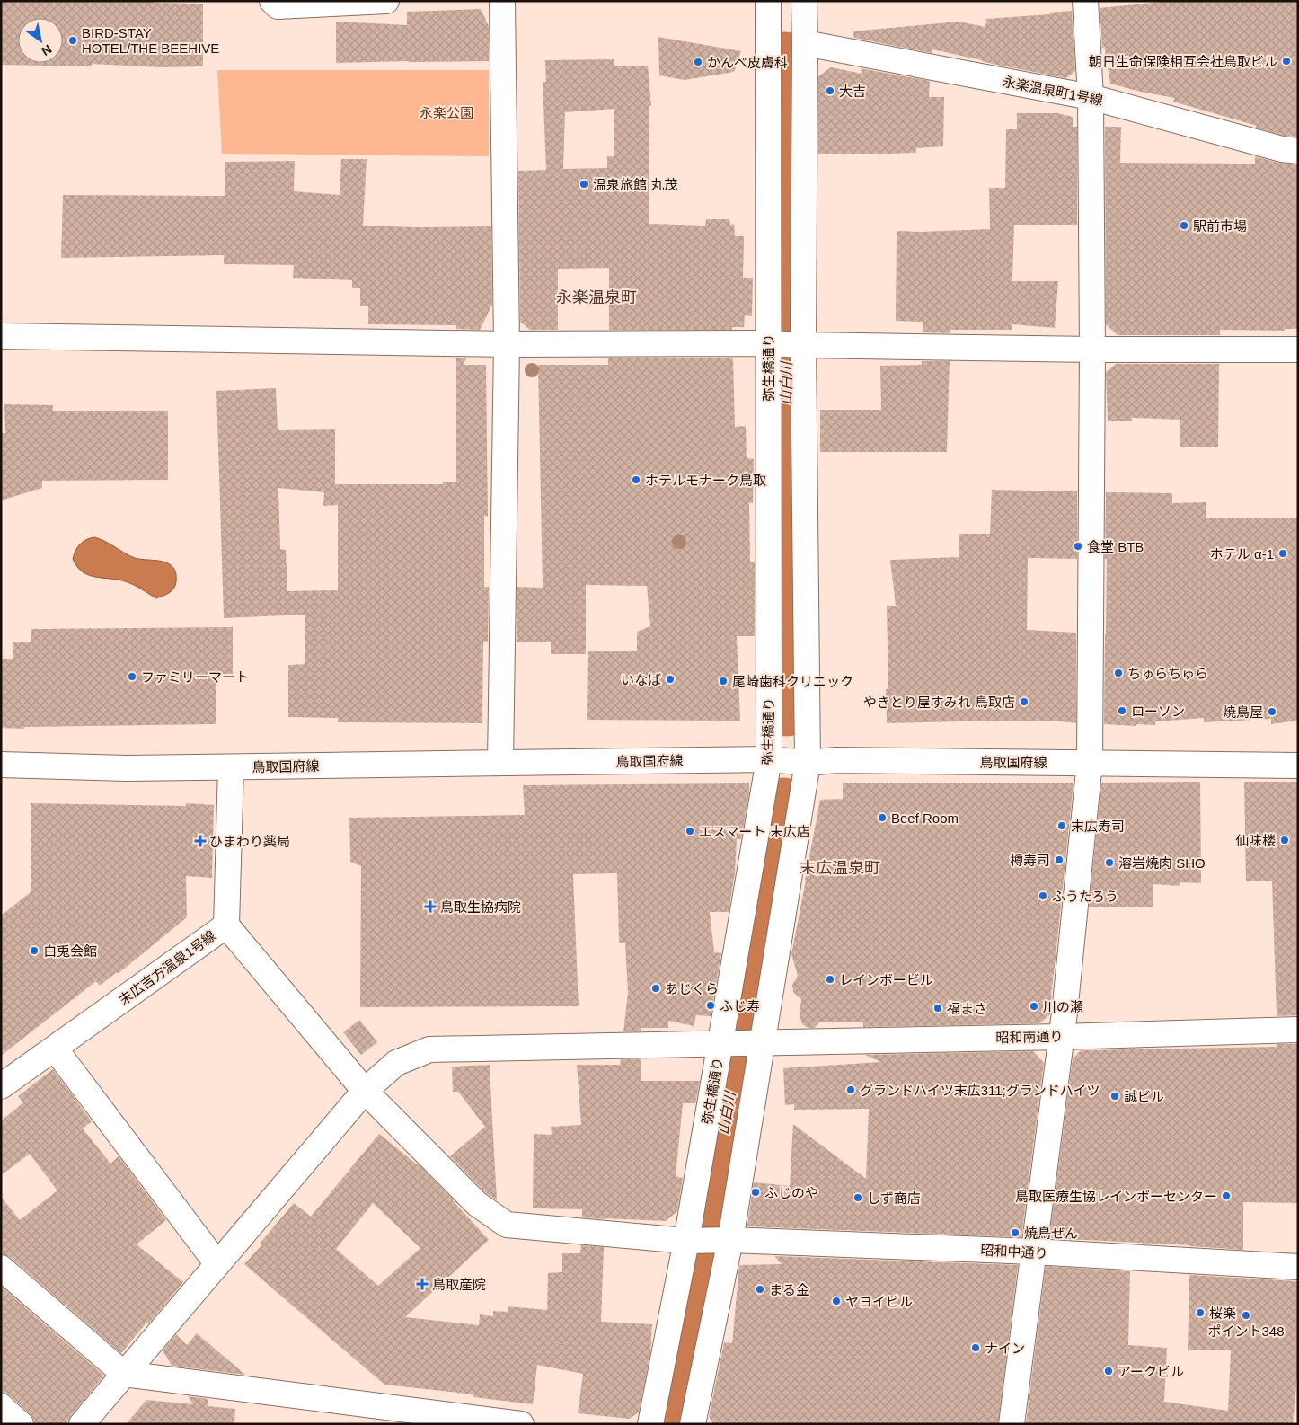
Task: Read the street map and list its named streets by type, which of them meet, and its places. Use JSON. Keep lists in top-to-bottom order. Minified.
{"streets":{"street":["永楽温泉町1号線","弥生橋通り","鳥取国府線","末広吉方温泉1号線","昭和南通り","昭和中通り"]},"crossings":[["弥生橋通り","鳥取国府線"],["弥生橋通り","昭和南通り"],["弥生橋通り","昭和中通り"],["鳥取国府線","末広吉方温泉1号線"],["末広吉方温泉1号線","昭和中通り"],["昭和南通り","昭和中通り"]],"districts":["永楽温泉町","末広温泉町"],"water":["山白川"],"parks":["永楽公園"],"places":{"other":["BIRD-STAY HOTEL/THE BEEHIVE","朝日生命保険相互会社鳥取ビル","かんべ皮膚科","大吉","温泉旅館 丸茂","駅前市場","ホテルモナーク鳥取","食堂 BTB","ホテル α-1","ちゅらちゅら","ファミリーマート","いなば","尾崎歯科クリニック","やきとり屋すみれ 鳥取店","ローソン","焼鳥屋","Beef Room","末広寿司","エスマート 末広店","仙味楼","樽寿司","溶岩焼肉 SHO","ふうたろう","白兎会館","レインボービル","あじくら","ふじ寿","川の瀬","福まさ","グランドハイツ末広311;グランドハイツ","誠ビル","ふじのや","鳥取医療生協レインボーセンター","しず商店","焼鳥ぜん","まる金","ヤヨイビル","桜楽","ポイント348","ナイン","アークビル"],"health":["ひまわり薬局","鳥取生協病院","鳥取産院"]},"north":"bottom right"}
